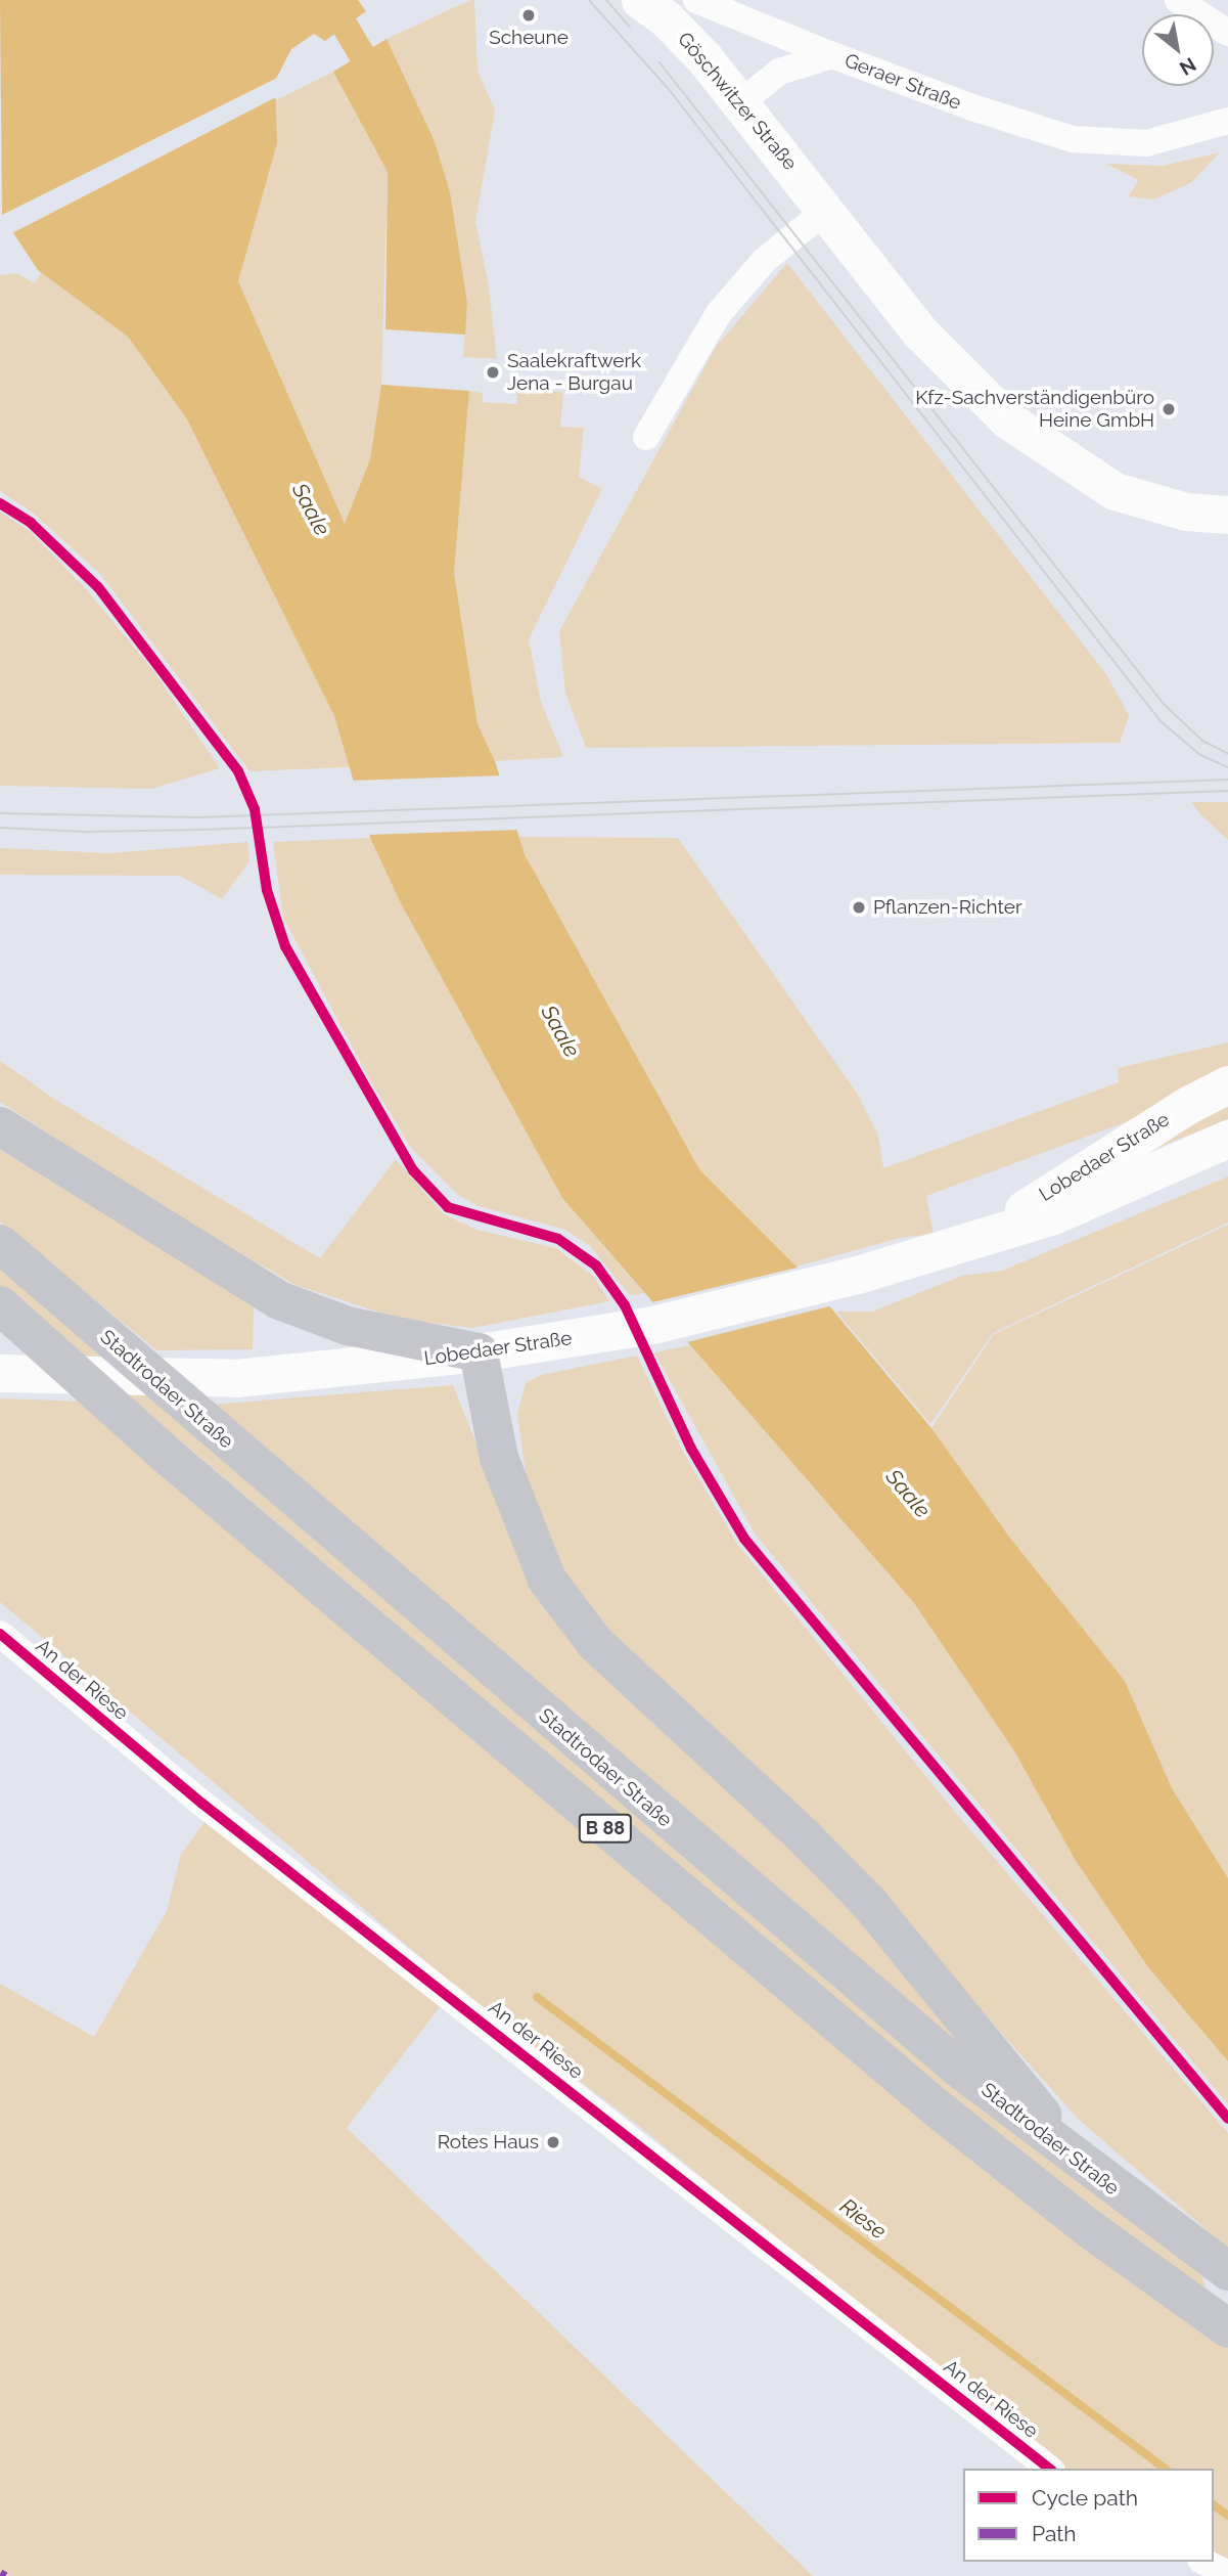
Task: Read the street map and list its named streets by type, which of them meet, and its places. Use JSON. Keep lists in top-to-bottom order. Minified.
{"streets":{"main road":["Göschwitzer Straße","Lobedaer Straße","Stadtrodaer Straße","B 88"],"street":["Geraer Straße","An der Riese"]},"crossings":[["Geraer Straße","Göschwitzer Straße"]],"water":["Saale","Riese"],"places":["Scheune","Saalekraftwerk Jena - Burgau","Kfz-Sachverständigenbüro Heine GmbH","Pflanzen-Richter","Rotes Haus"],"legend":["Cycle path","Path"],"north":"bottom right"}
